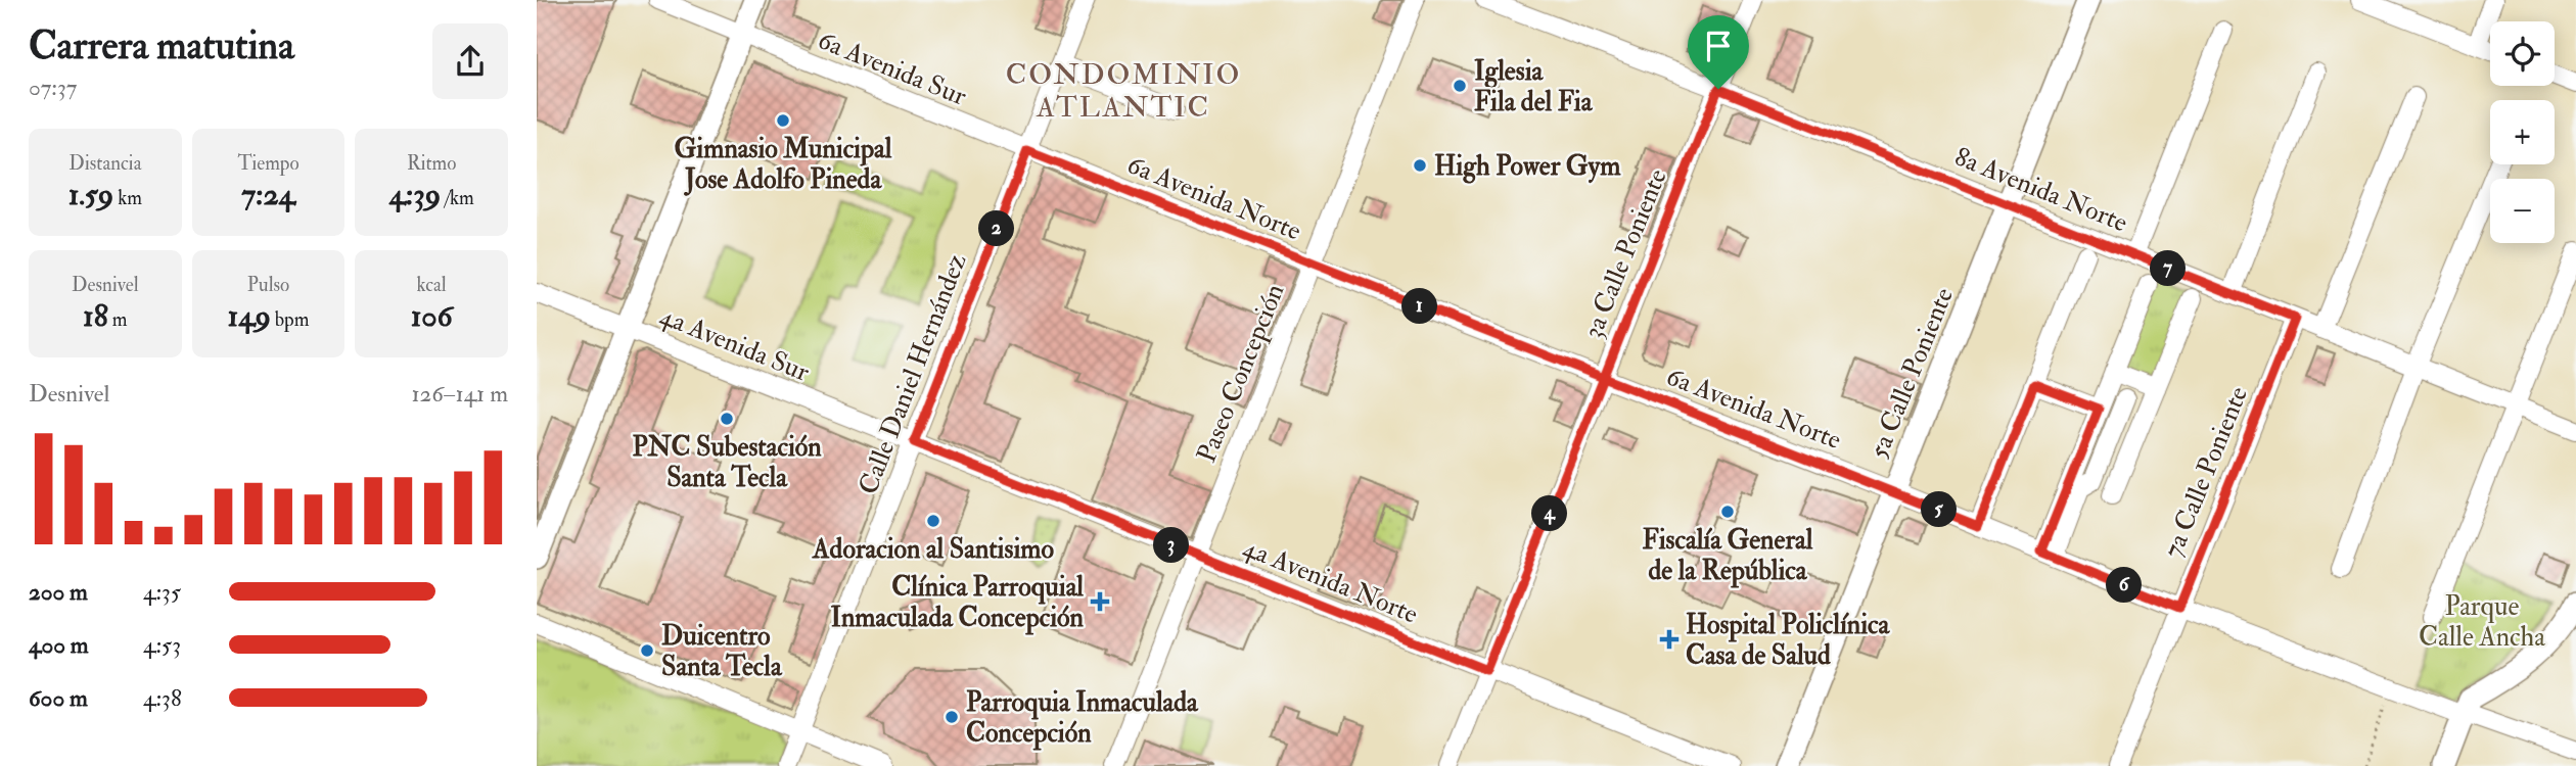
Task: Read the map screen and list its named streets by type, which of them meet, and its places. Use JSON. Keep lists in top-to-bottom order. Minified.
{"streets":{"main road":["5a Calle Poniente"],"street":["6a Avenida Sur","8a Avenida Norte","6a Avenida Norte","3a Calle Poniente","4a Avenida Sur","Paseo Concepción","Calle Daniel Hernández","7a Calle Poniente","4a Avenida Norte"]},"crossings":[["6a Avenida Sur","6a Avenida Norte"],["6a Avenida Sur","Calle Daniel Hernández"],["8a Avenida Norte","3a Calle Poniente"],["8a Avenida Norte","5a Calle Poniente"],["8a Avenida Norte","7a Calle Poniente"],["6a Avenida Norte","3a Calle Poniente"],["6a Avenida Norte","Paseo Concepción"],["6a Avenida Norte","5a Calle Poniente"],["6a Avenida Norte","Calle Daniel Hernández"],["6a Avenida Norte","7a Calle Poniente"],["3a Calle Poniente","4a Avenida Norte"],["4a Avenida Sur","Calle Daniel Hernández"],["4a Avenida Sur","4a Avenida Norte"],["Paseo Concepción","4a Avenida Norte"],["Calle Daniel Hernández","4a Avenida Norte"]],"districts":["CONDOMINIO ATLANTIC"],"parks":["Parque Calle Ancha"],"places":{"other":["Iglesia Fila del Fia","Gimnasio Municipal Jose Adolfo Pineda","High Power Gym","PNC Subestación Santa Tecla","Fiscalía General de la República","Adoracion al Santisimo","Duicentro Santa Tecla","Parroquia Inmaculada Concepción"],"health":["Clínica Parroquial Inmaculada Concepción","Hospital Policlínica Casa de Salud"]},"page":{"heading":["Carrera matutina","07:37"],"map_buttons":["+","−"],"stats":[["Distancia","1.59 km"],["Tiempo","7:24"],["Ritmo","4:39 /km"],["Desnivel","18 m"],["Pulso","149 bpm"],["kcal","106"]],"pins":["2","7","1","5","4","3","6"],"chart":["Desnivel","126–141 m"],"list":[{"name":"200 m","note":"4:35"},{"name":"400 m","note":"4:53"},{"name":"600 m","note":"4:38"}]}}
